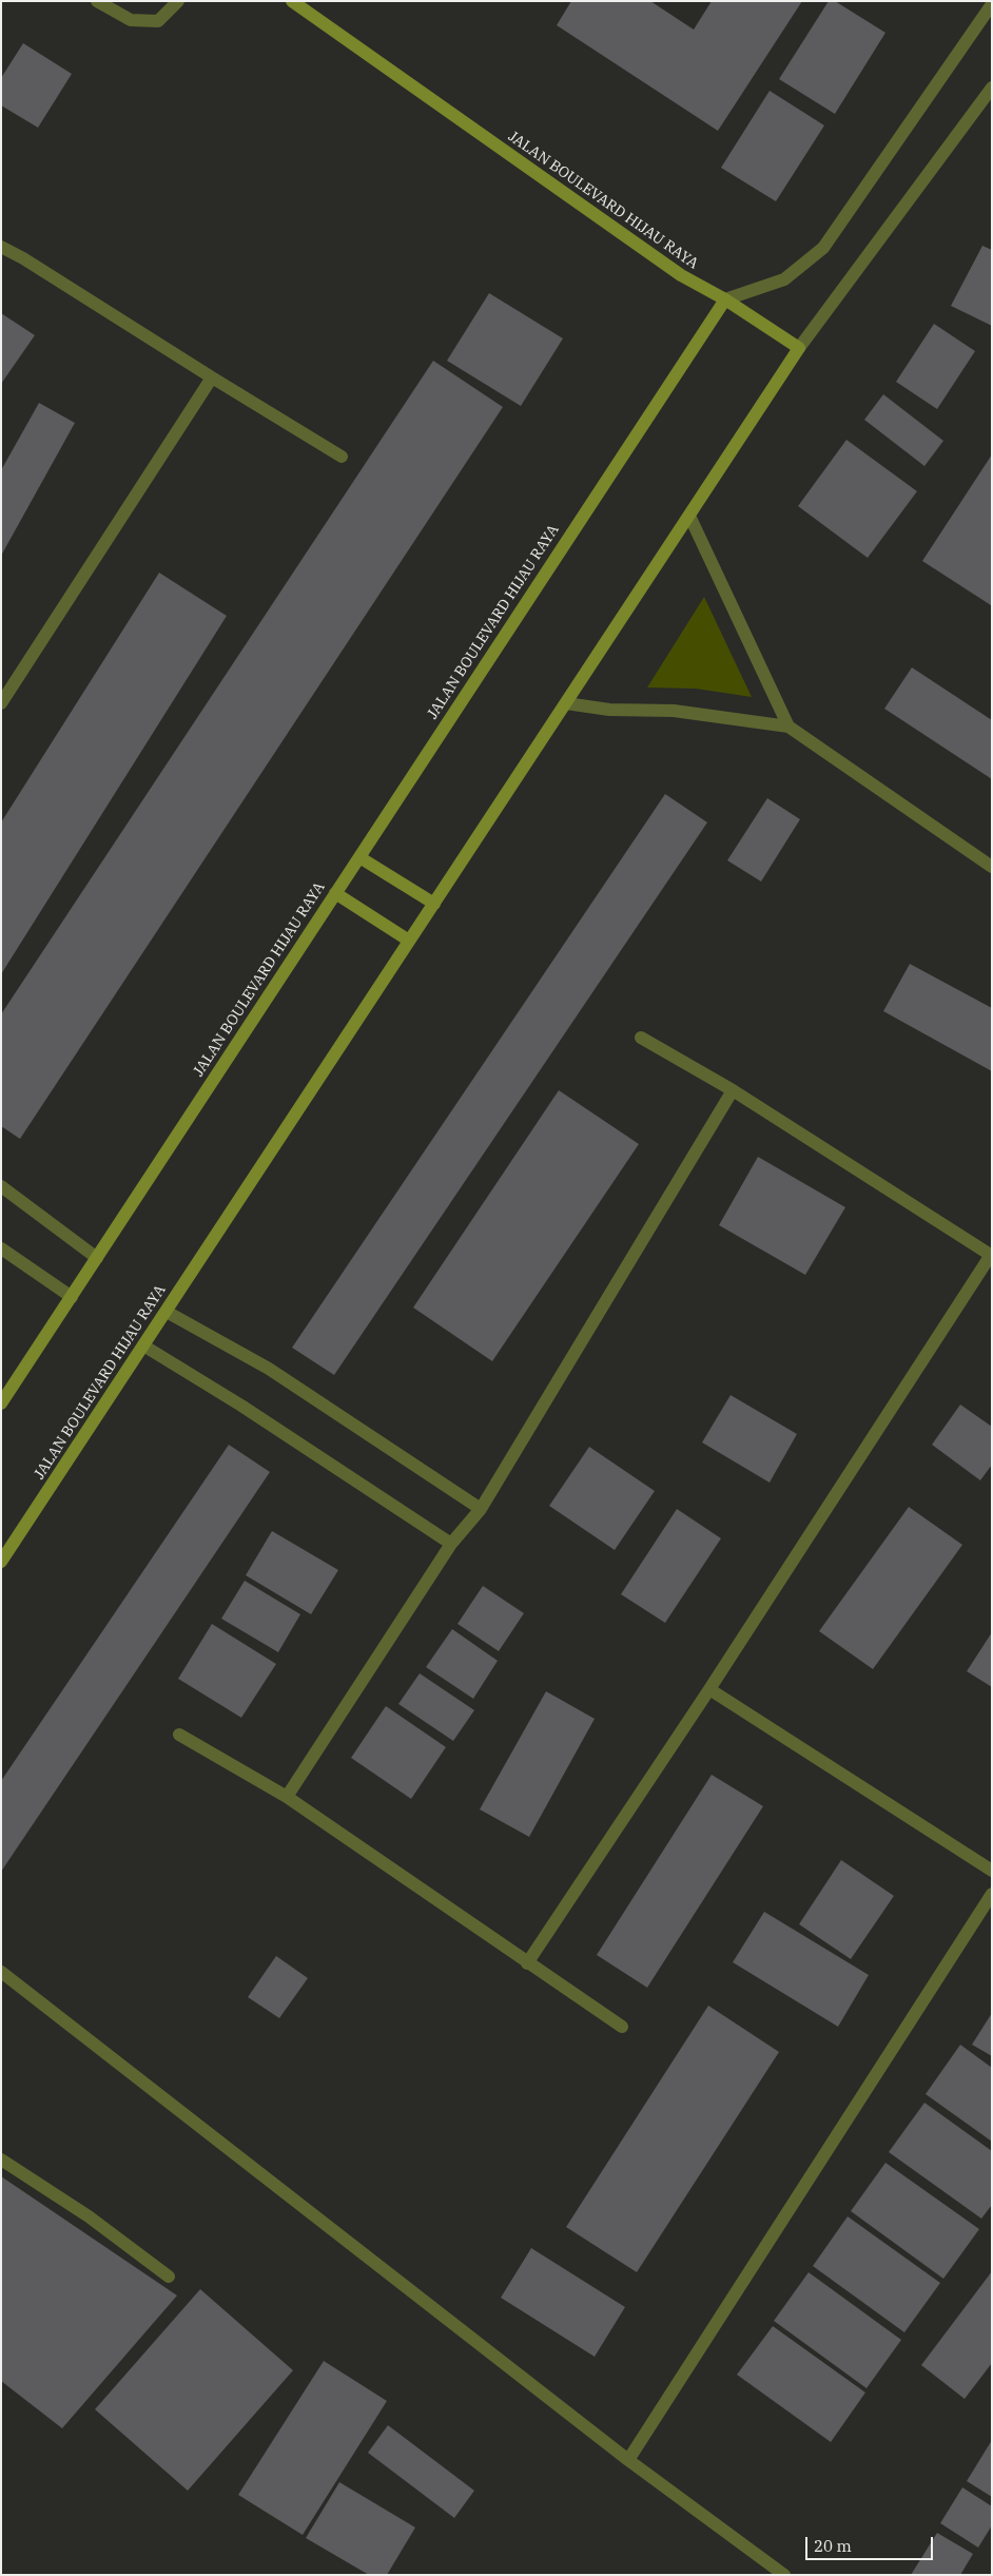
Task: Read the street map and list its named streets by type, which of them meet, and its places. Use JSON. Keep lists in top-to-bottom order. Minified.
{"streets":{"street":["JALAN BOULEVARD HIJAU RAYA"]},"scale_bar":"20 m"}
